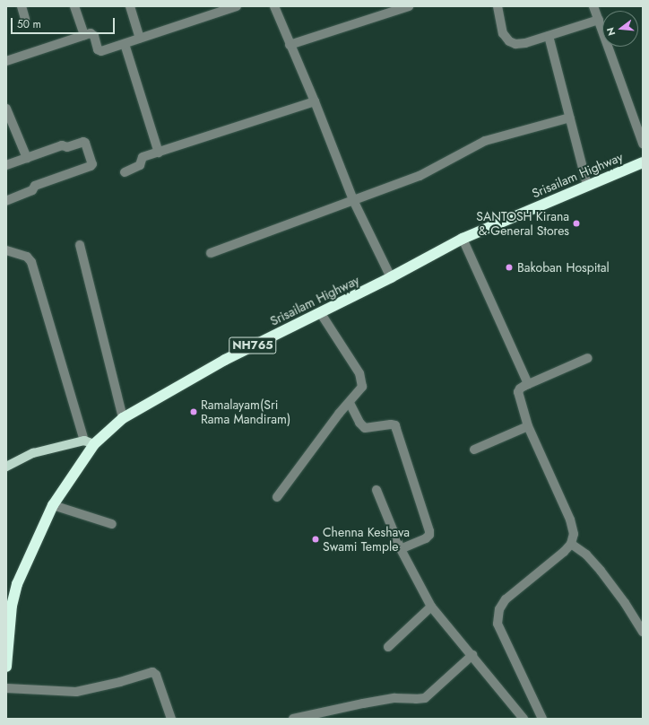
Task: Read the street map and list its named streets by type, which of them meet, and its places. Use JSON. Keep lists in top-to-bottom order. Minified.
{"streets":{"highway":["Srisailam Highway","NH765"]},"places":["SANTOSH Kirana & General Stores","Bakoban Hospital","Ramalayam(Sri Rama Mandiram)","Chenna Keshava Swami Temple"],"scale_bar":"50 m","north":"left"}
